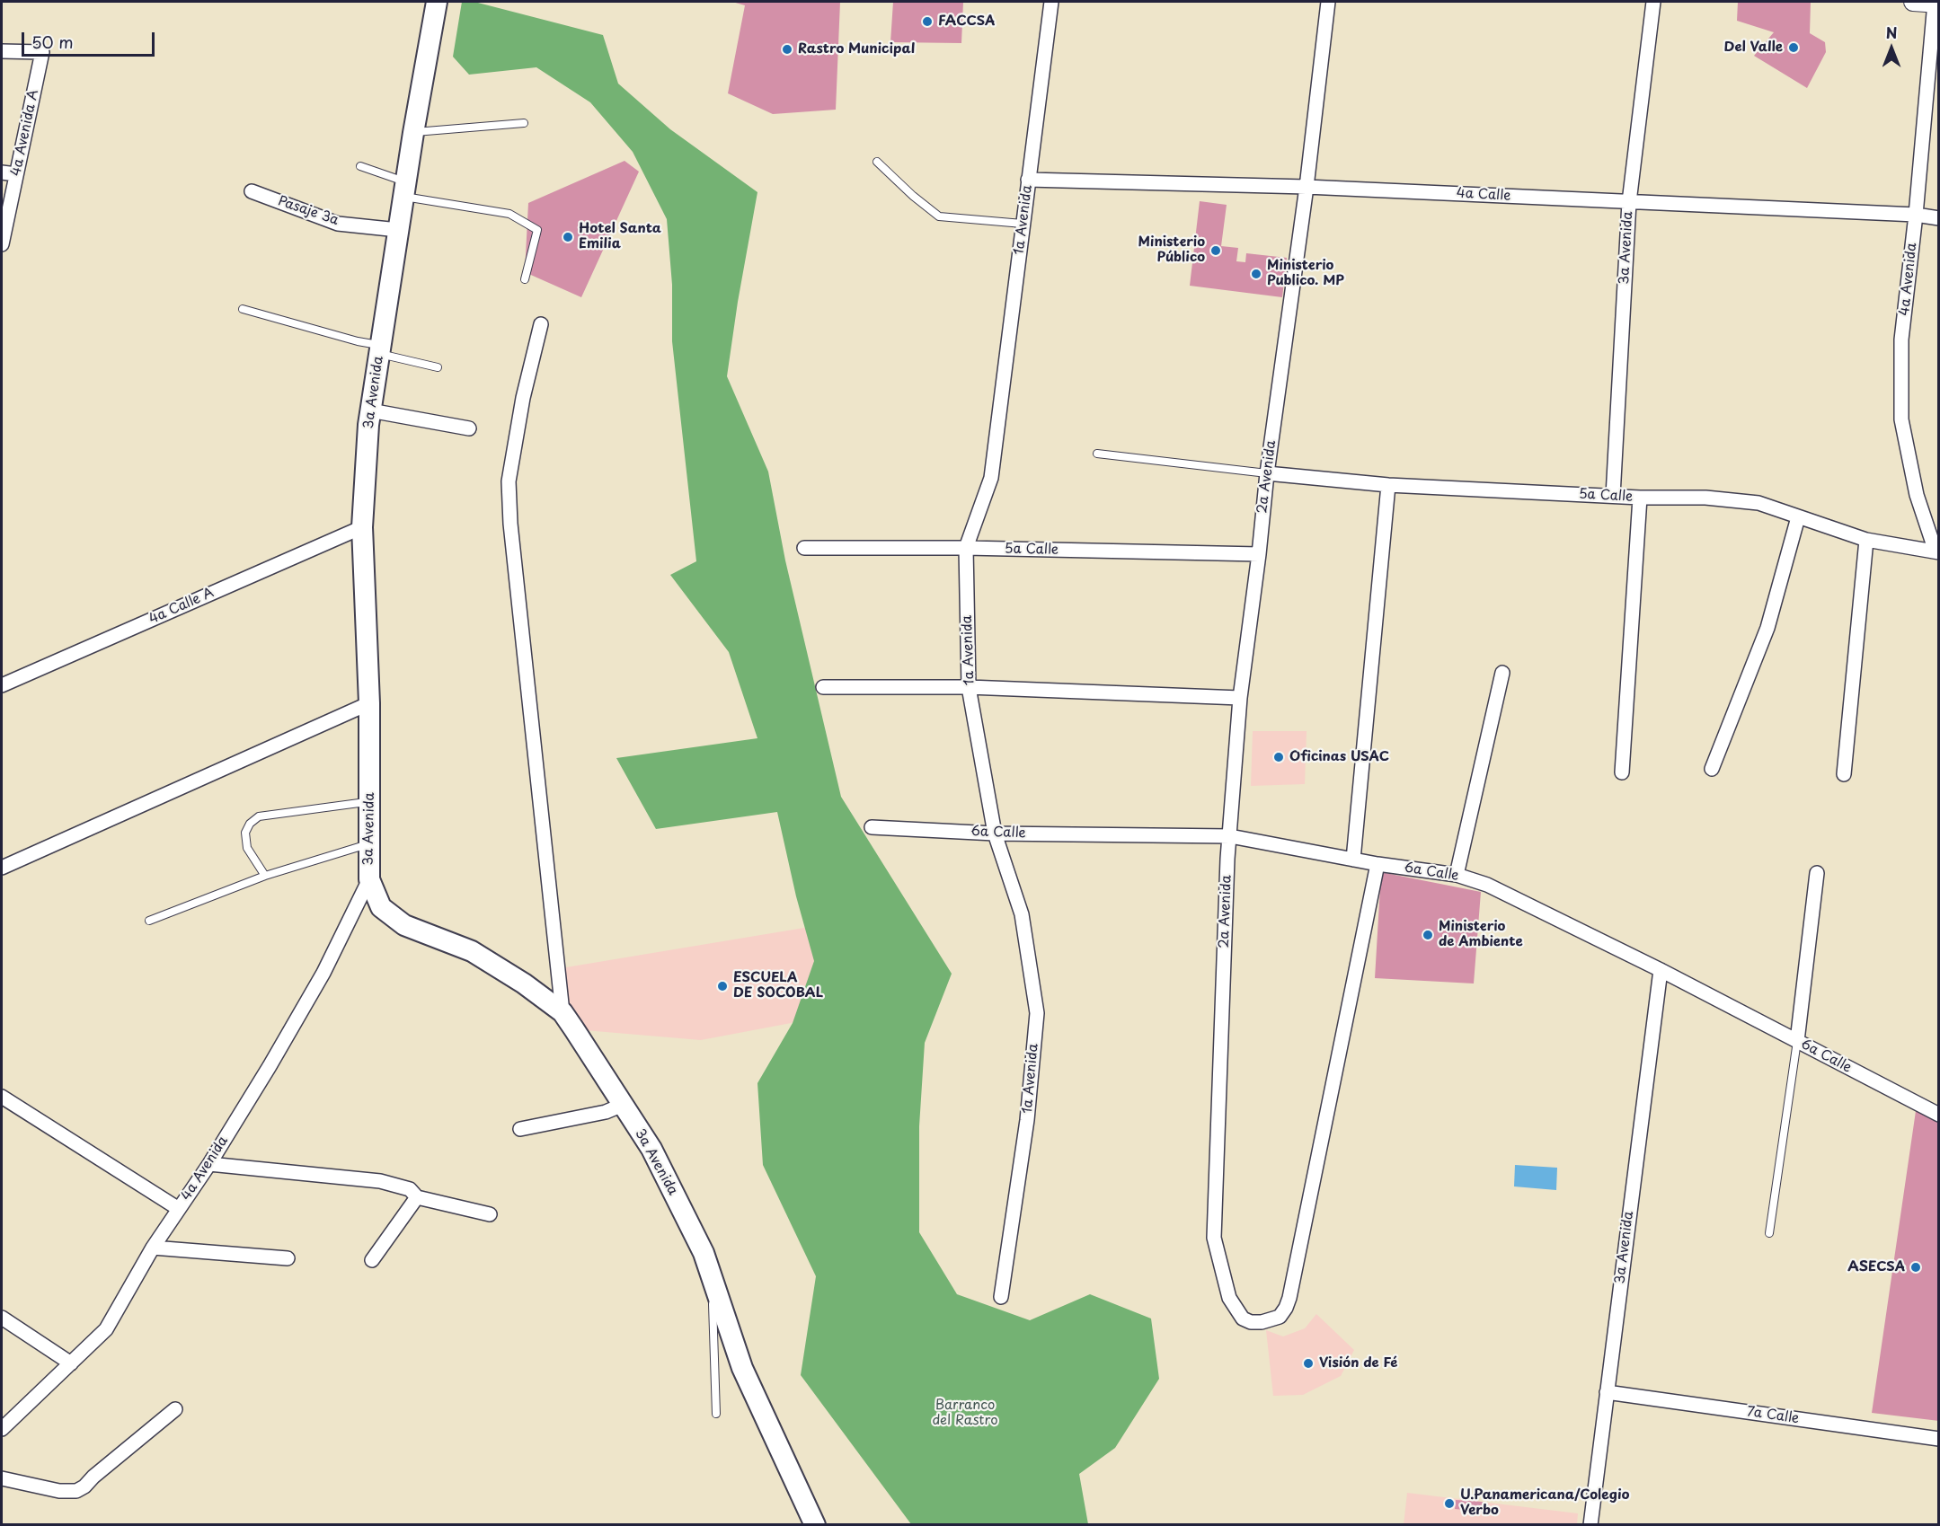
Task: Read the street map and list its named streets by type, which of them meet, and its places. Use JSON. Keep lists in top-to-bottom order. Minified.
{"streets":{"main road":["3a Avenida"],"street":["4a Avenida A","4a Calle","Pasaje 3a","1a Avenida","4a Avenida","2a Avenida","5a Calle","4a Calle A","6a Calle","7a Calle"]},"crossings":[["4a Calle","1a Avenida"],["4a Calle","3a Avenida"],["4a Calle","4a Avenida"],["4a Calle","2a Avenida"],["Pasaje 3a","3a Avenida"],["1a Avenida","5a Calle"],["1a Avenida","6a Calle"],["3a Avenida","4a Avenida"],["3a Avenida","5a Calle"],["3a Avenida","4a Calle A"],["3a Avenida","6a Calle"],["3a Avenida","7a Calle"],["4a Avenida","5a Calle"],["2a Avenida","5a Calle"],["2a Avenida","6a Calle"]],"parks":["Barranco del Rastro"],"places":["FACCSA","Del Valle","Rastro Municipal","Hotel Santa Emilia","Ministerio Público","Ministerio Publico. MP","Oficinas USAC","Ministerio de Ambiente","ESCUELA DE SOCOBAL","ASECSA","Visión de Fé","U.Panamericana/Colegio Verbo"],"scale_bar":"50 m","north":"top"}
